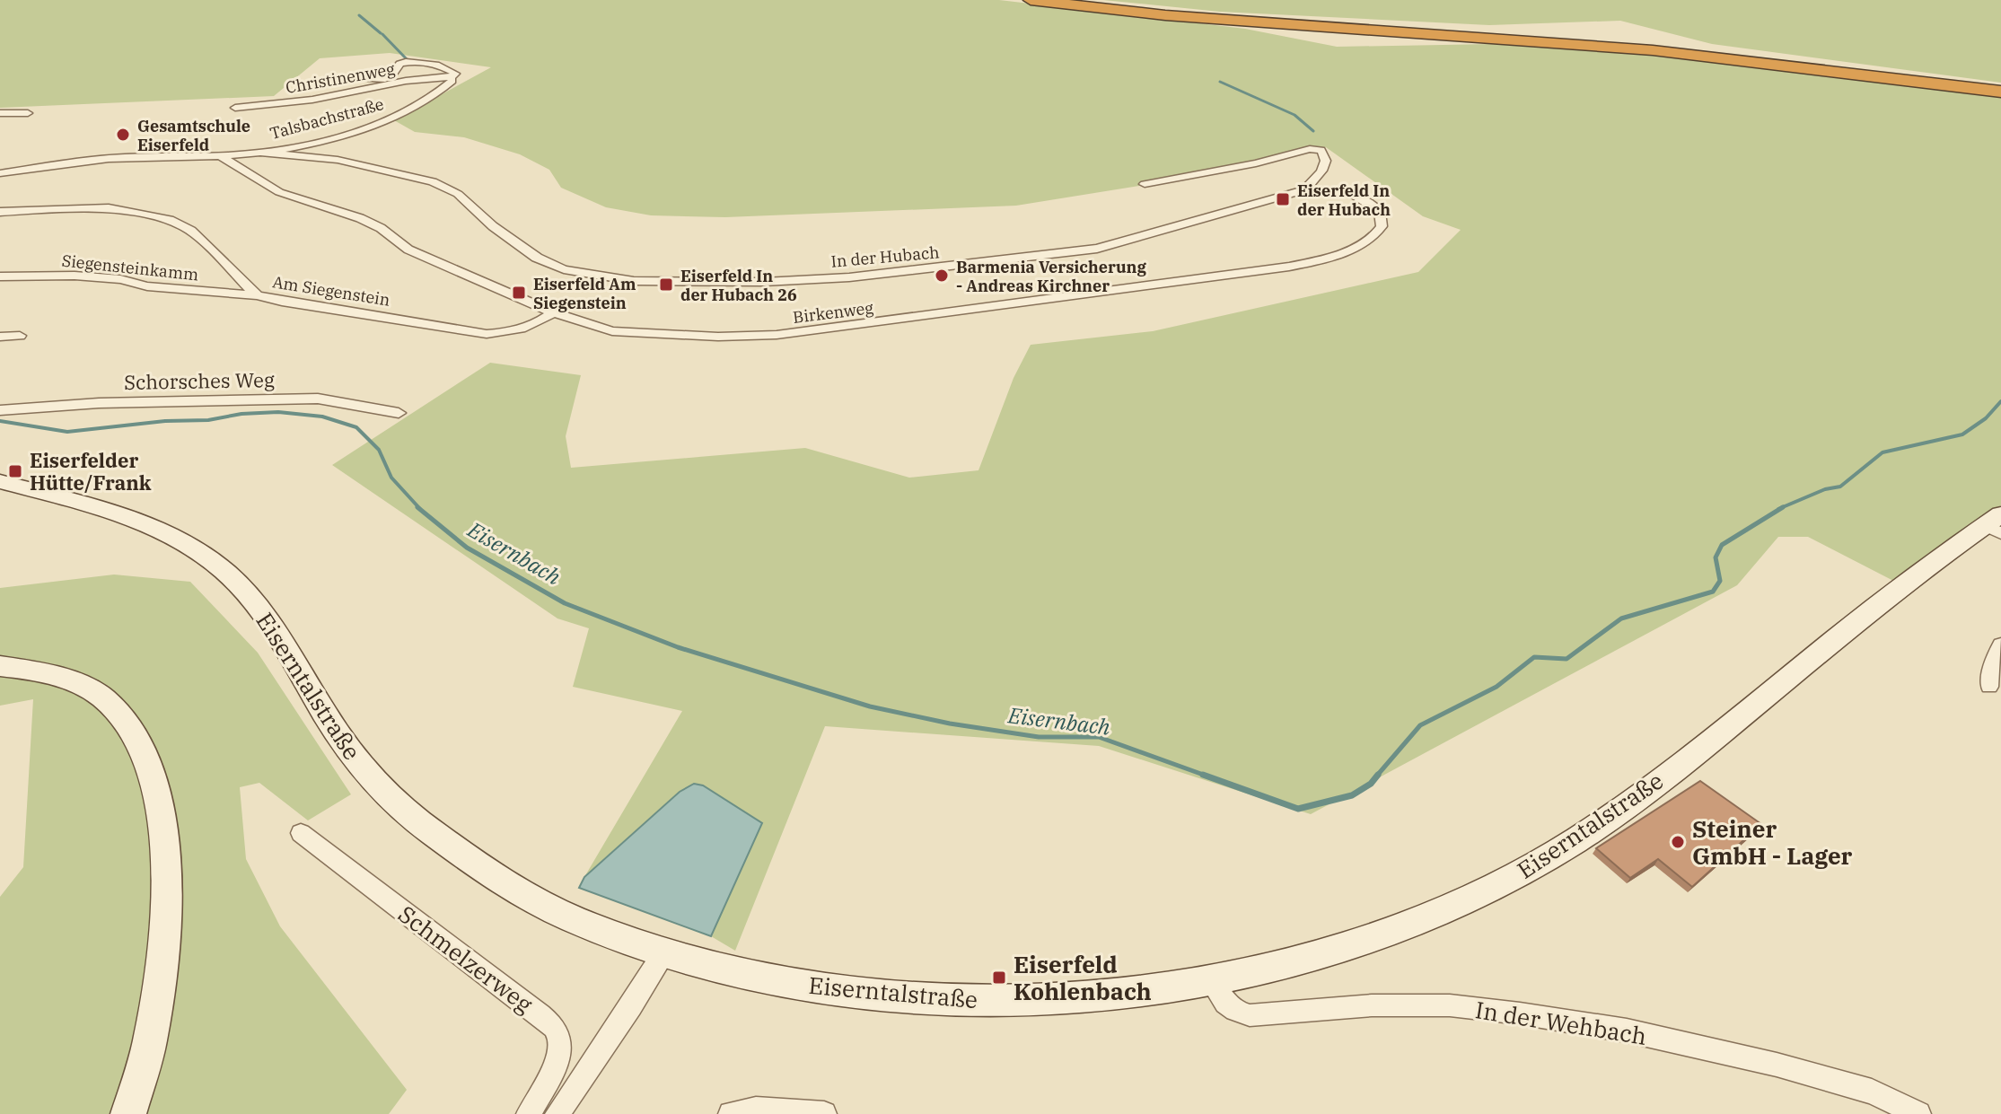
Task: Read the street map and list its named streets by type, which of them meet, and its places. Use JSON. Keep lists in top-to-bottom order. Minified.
{"streets":{"main road":["Eiserntalstraße"],"street":["Christinenweg","Talsbachstraße","In der Hubach","Siegensteinkamm","Am Siegenstein","Birkenweg","Schorsches Weg","Schmelzerweg","In der Wehbach"]},"crossings":[["Christinenweg","Talsbachstraße"],["Talsbachstraße","In der Hubach"],["Talsbachstraße","Birkenweg"],["In der Hubach","Birkenweg"],["Siegensteinkamm","Am Siegenstein"],["Am Siegenstein","Birkenweg"],["Eiserntalstraße","In der Wehbach"]],"water":["Eisernbach"],"places":{"other":["Gesamtschule Eiserfeld","Barmenia Versicherung - Andreas Kirchner","Steiner GmbH - Lager"],"transit":["Eiserfeld In der Hubach","Eiserfeld In der Hubach 26","Eiserfeld Am Siegenstein","Eiserfelder Hütte/Frank","Eiserfeld Kohlenbach"]}}
